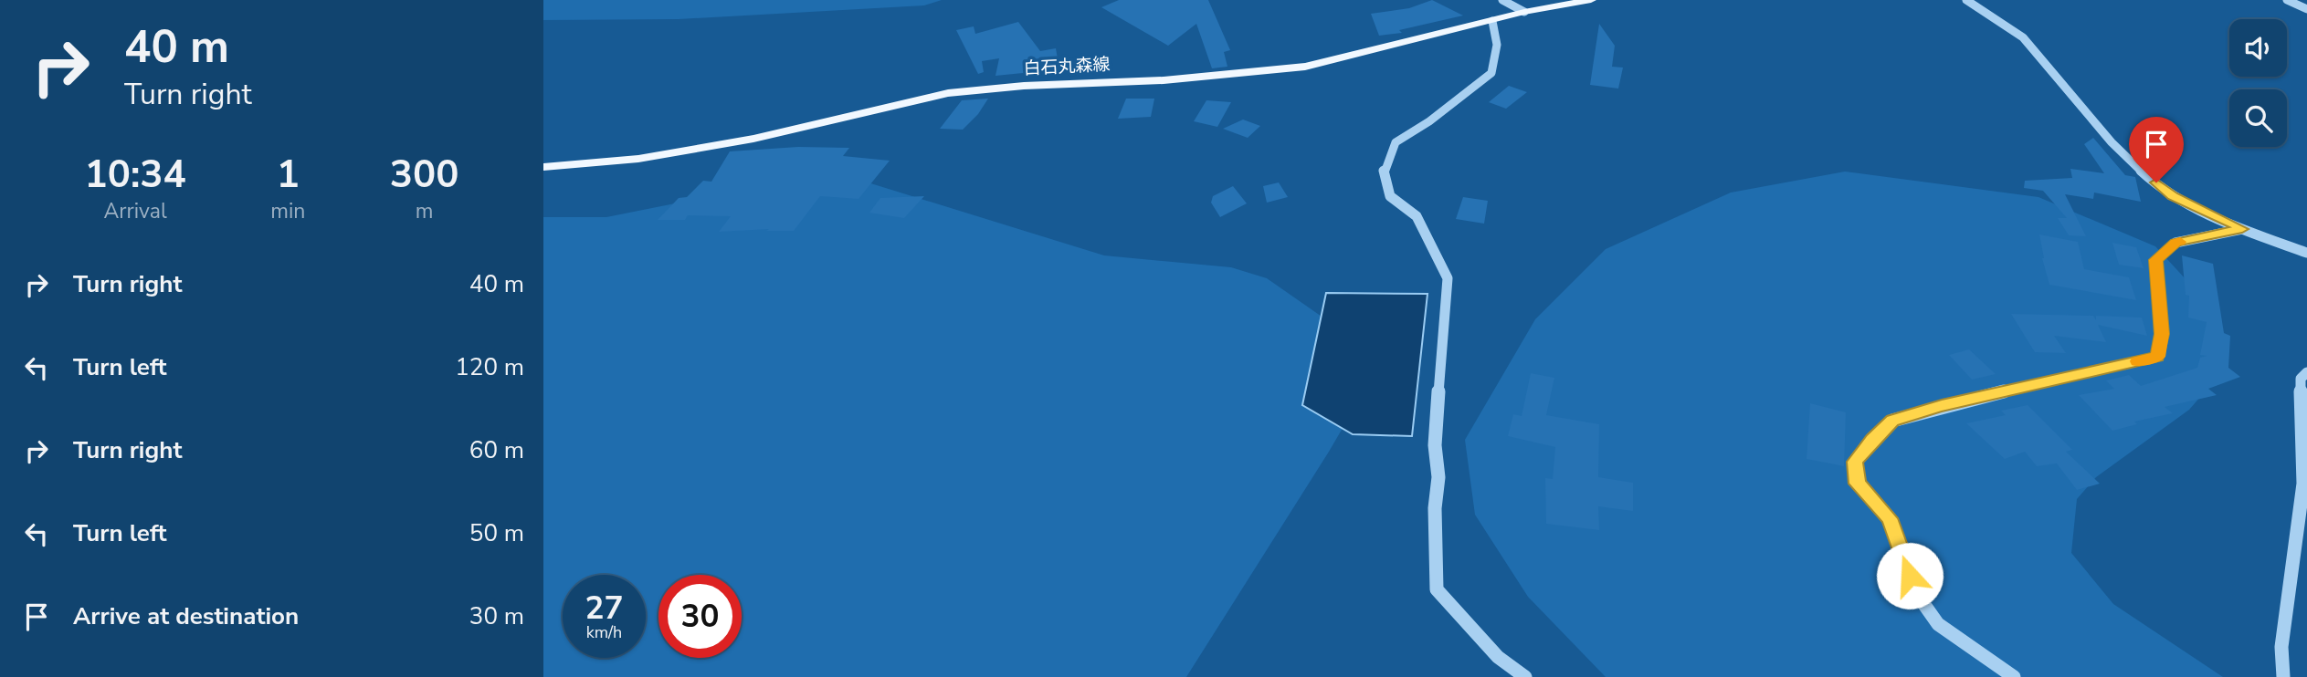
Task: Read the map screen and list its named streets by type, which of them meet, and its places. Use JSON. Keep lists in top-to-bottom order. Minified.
{"streets":{"main road":["白石丸森線"]},"page":{"turn":["40 m","Turn right"],"eta":["10:34","Arrival","1","min","300","m"],"list":[{"name":"Turn right","value":"40 m"},{"name":"Turn left","value":"120 m"},{"name":"Turn right","value":"60 m"},{"name":"Turn left","value":"50 m"},{"name":"Arrive at destination","value":"30 m"}],"speed":"27 km/h","limit":"30"}}
